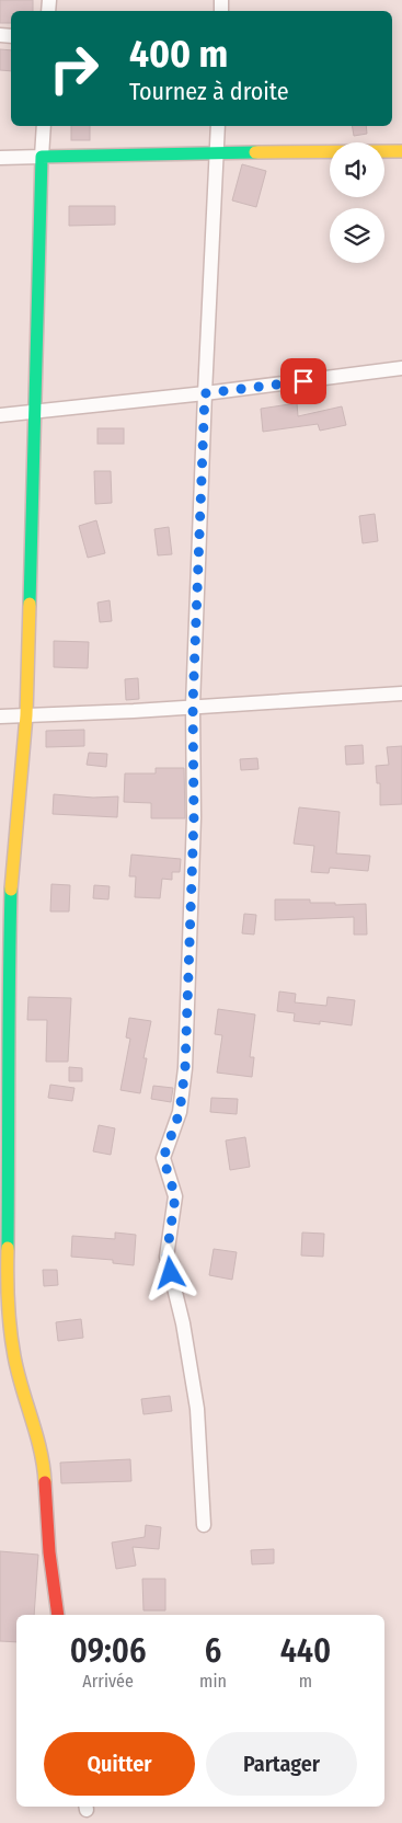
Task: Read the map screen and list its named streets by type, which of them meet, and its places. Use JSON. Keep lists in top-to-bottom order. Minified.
{"page":{"turn":["400 m","Tournez à droite"],"eta":["09:06","Arrivée","6","min","440","m"],"buttons":["Quitter","Partager"]}}
